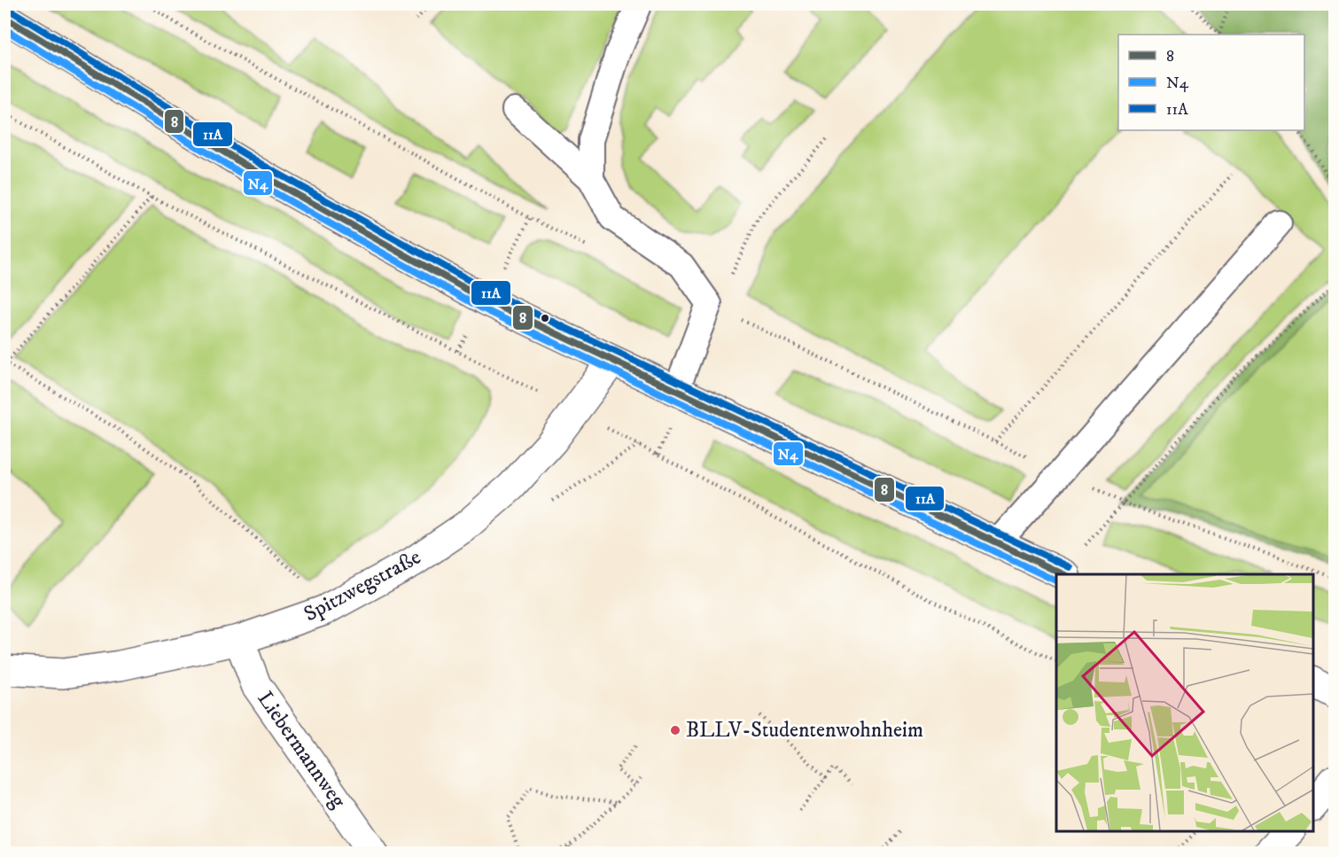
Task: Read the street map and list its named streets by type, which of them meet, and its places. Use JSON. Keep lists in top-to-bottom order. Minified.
{"streets":{"street":["Spitzwegstraße","Liebermannweg"]},"crossings":[["Spitzwegstraße","Liebermannweg"]],"places":["BLLV-Studentenwohnheim"],"lines":["transit line 11A","transit line 8","transit line N4"],"legend":["8","N4","11A"]}
